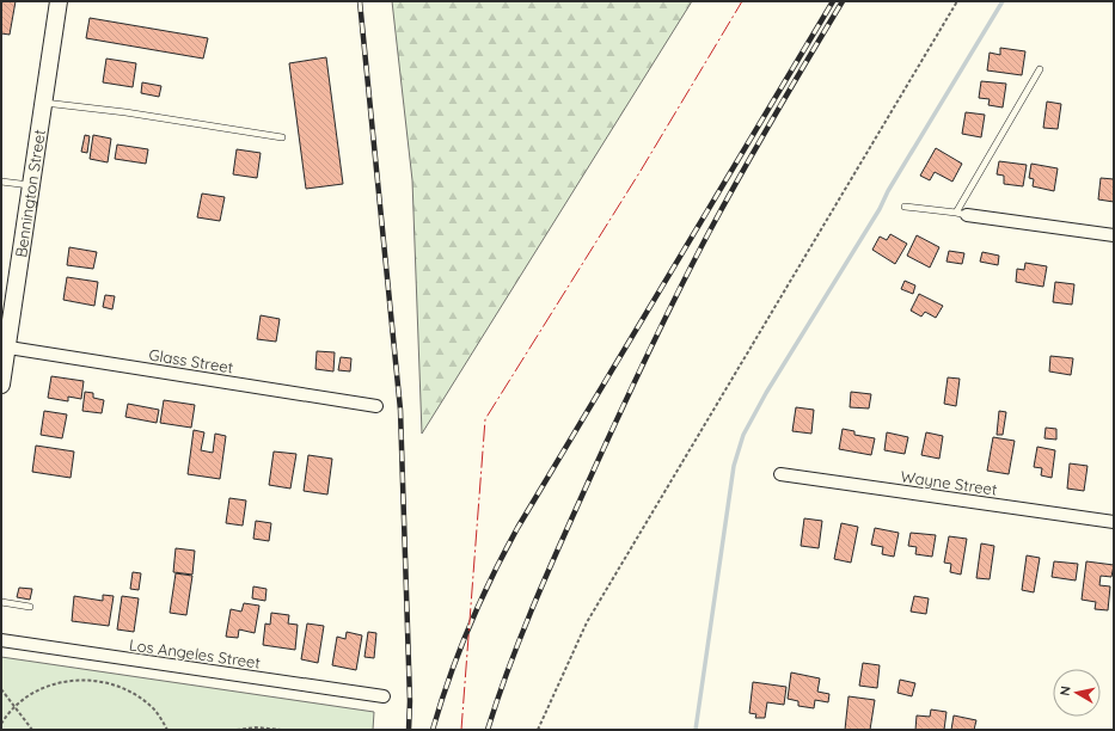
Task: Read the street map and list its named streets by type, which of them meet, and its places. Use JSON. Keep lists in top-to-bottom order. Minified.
{"streets":{"street":["Bennington Street","Glass Street","Wayne Street","Los Angeles Street"]},"crossings":[["Bennington Street","Glass Street"]],"north":"left"}
